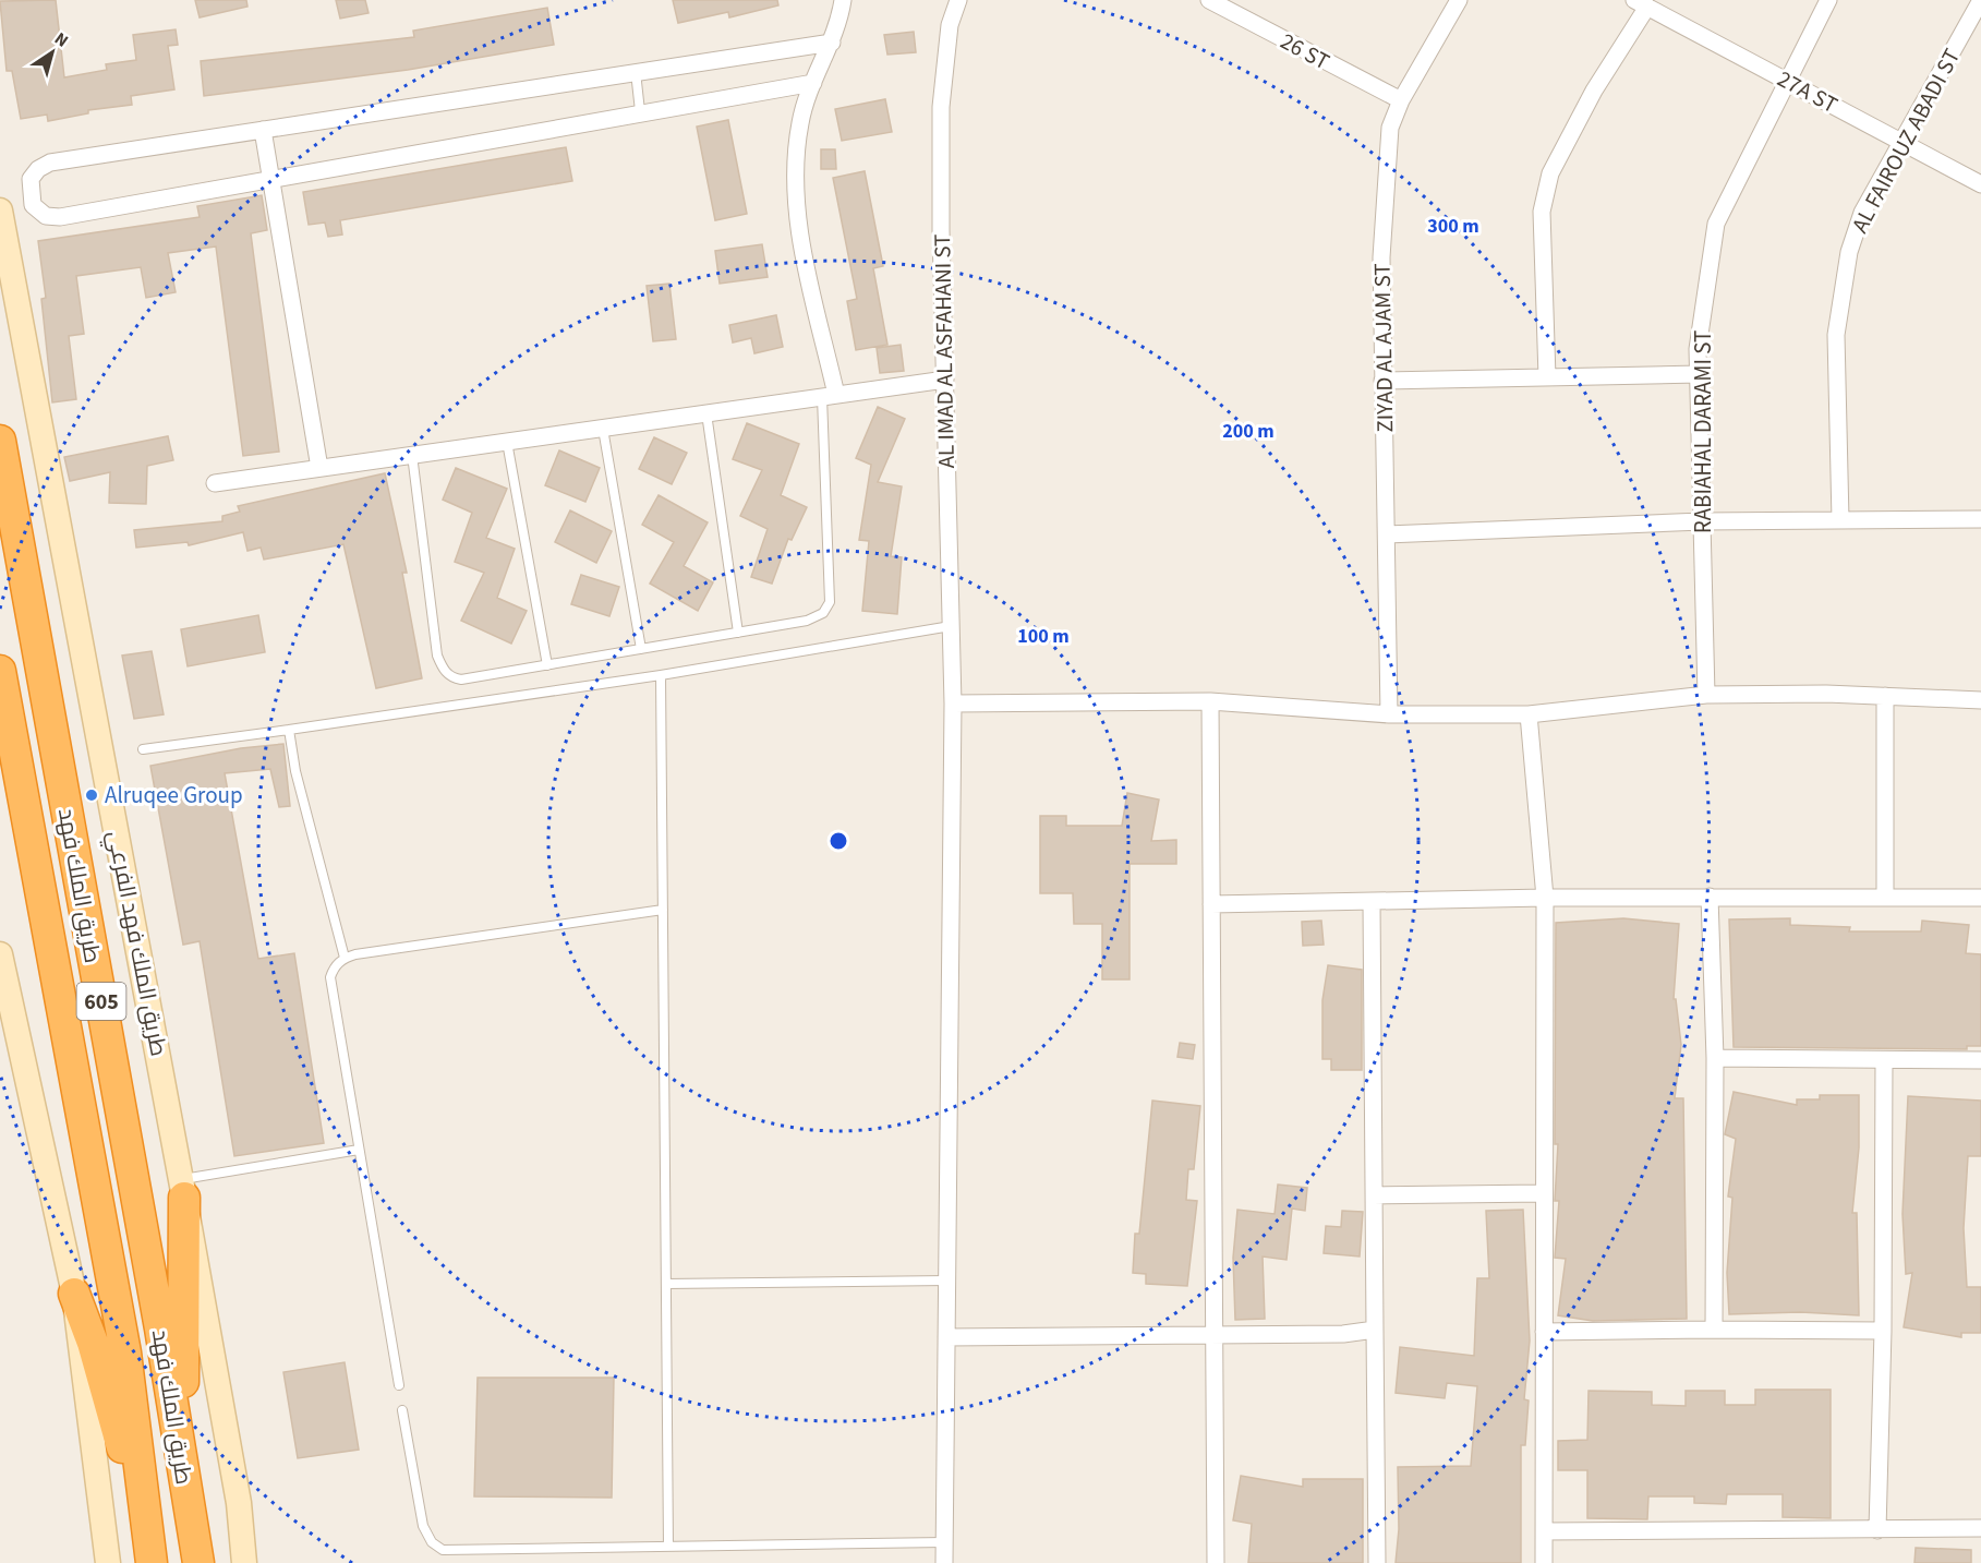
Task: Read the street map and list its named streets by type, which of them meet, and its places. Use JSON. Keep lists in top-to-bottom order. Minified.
{"streets":{"highway":["طريق الملك فهد","605"],"main road":["طريق الملك فهد الفرعي"],"street":["26 ST","27A ST","AL FAIROUZ ABADI ST","ZIYAD AL AJAM ST","AL IMAD AL ASFAHANI ST","RABIAHAL DARAMI ST"]},"crossings":[["26 ST","ZIYAD AL AJAM ST"],["27A ST","AL FAIROUZ ABADI ST"],["27A ST","RABIAHAL DARAMI ST"]],"places":["Alruqee Group"],"north":"top right","rings":["300 m","200 m","100 m"]}
